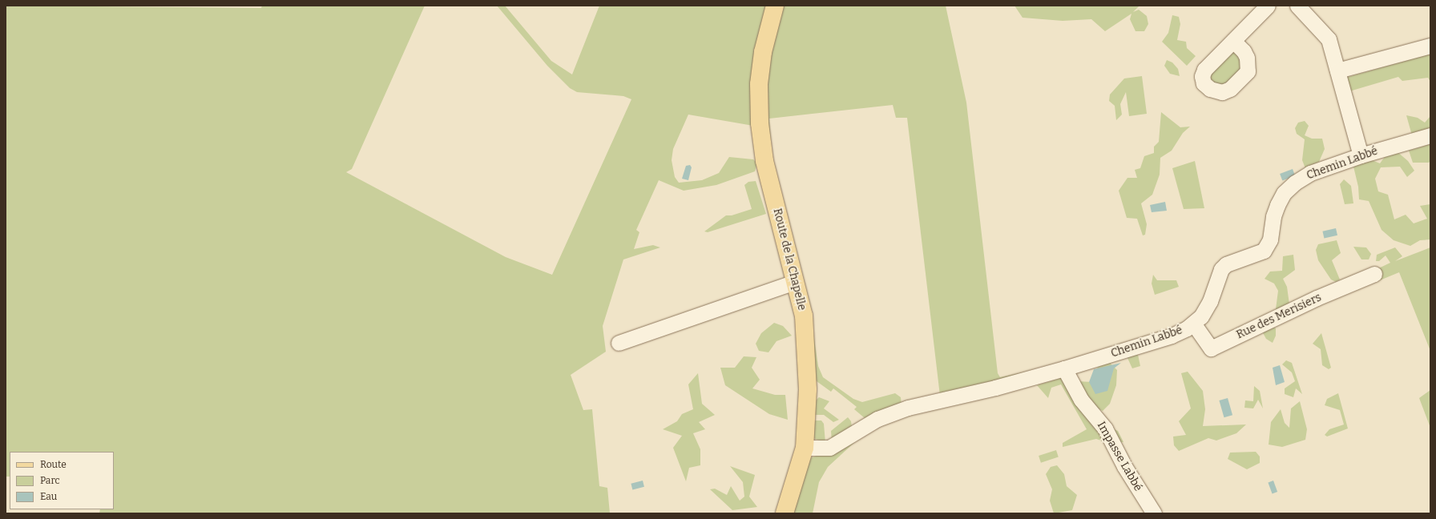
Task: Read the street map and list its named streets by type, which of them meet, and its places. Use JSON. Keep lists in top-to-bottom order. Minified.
{"streets":{"main road":["Route de la Chapelle"],"street":["Chemin Labbé","Rue des Merisiers","Impasse Labbé"]},"crossings":[["Chemin Labbé","Route de la Chapelle"],["Chemin Labbé","Rue des Merisiers"],["Chemin Labbé","Impasse Labbé"]],"legend":["Route","Parc","Eau"]}
